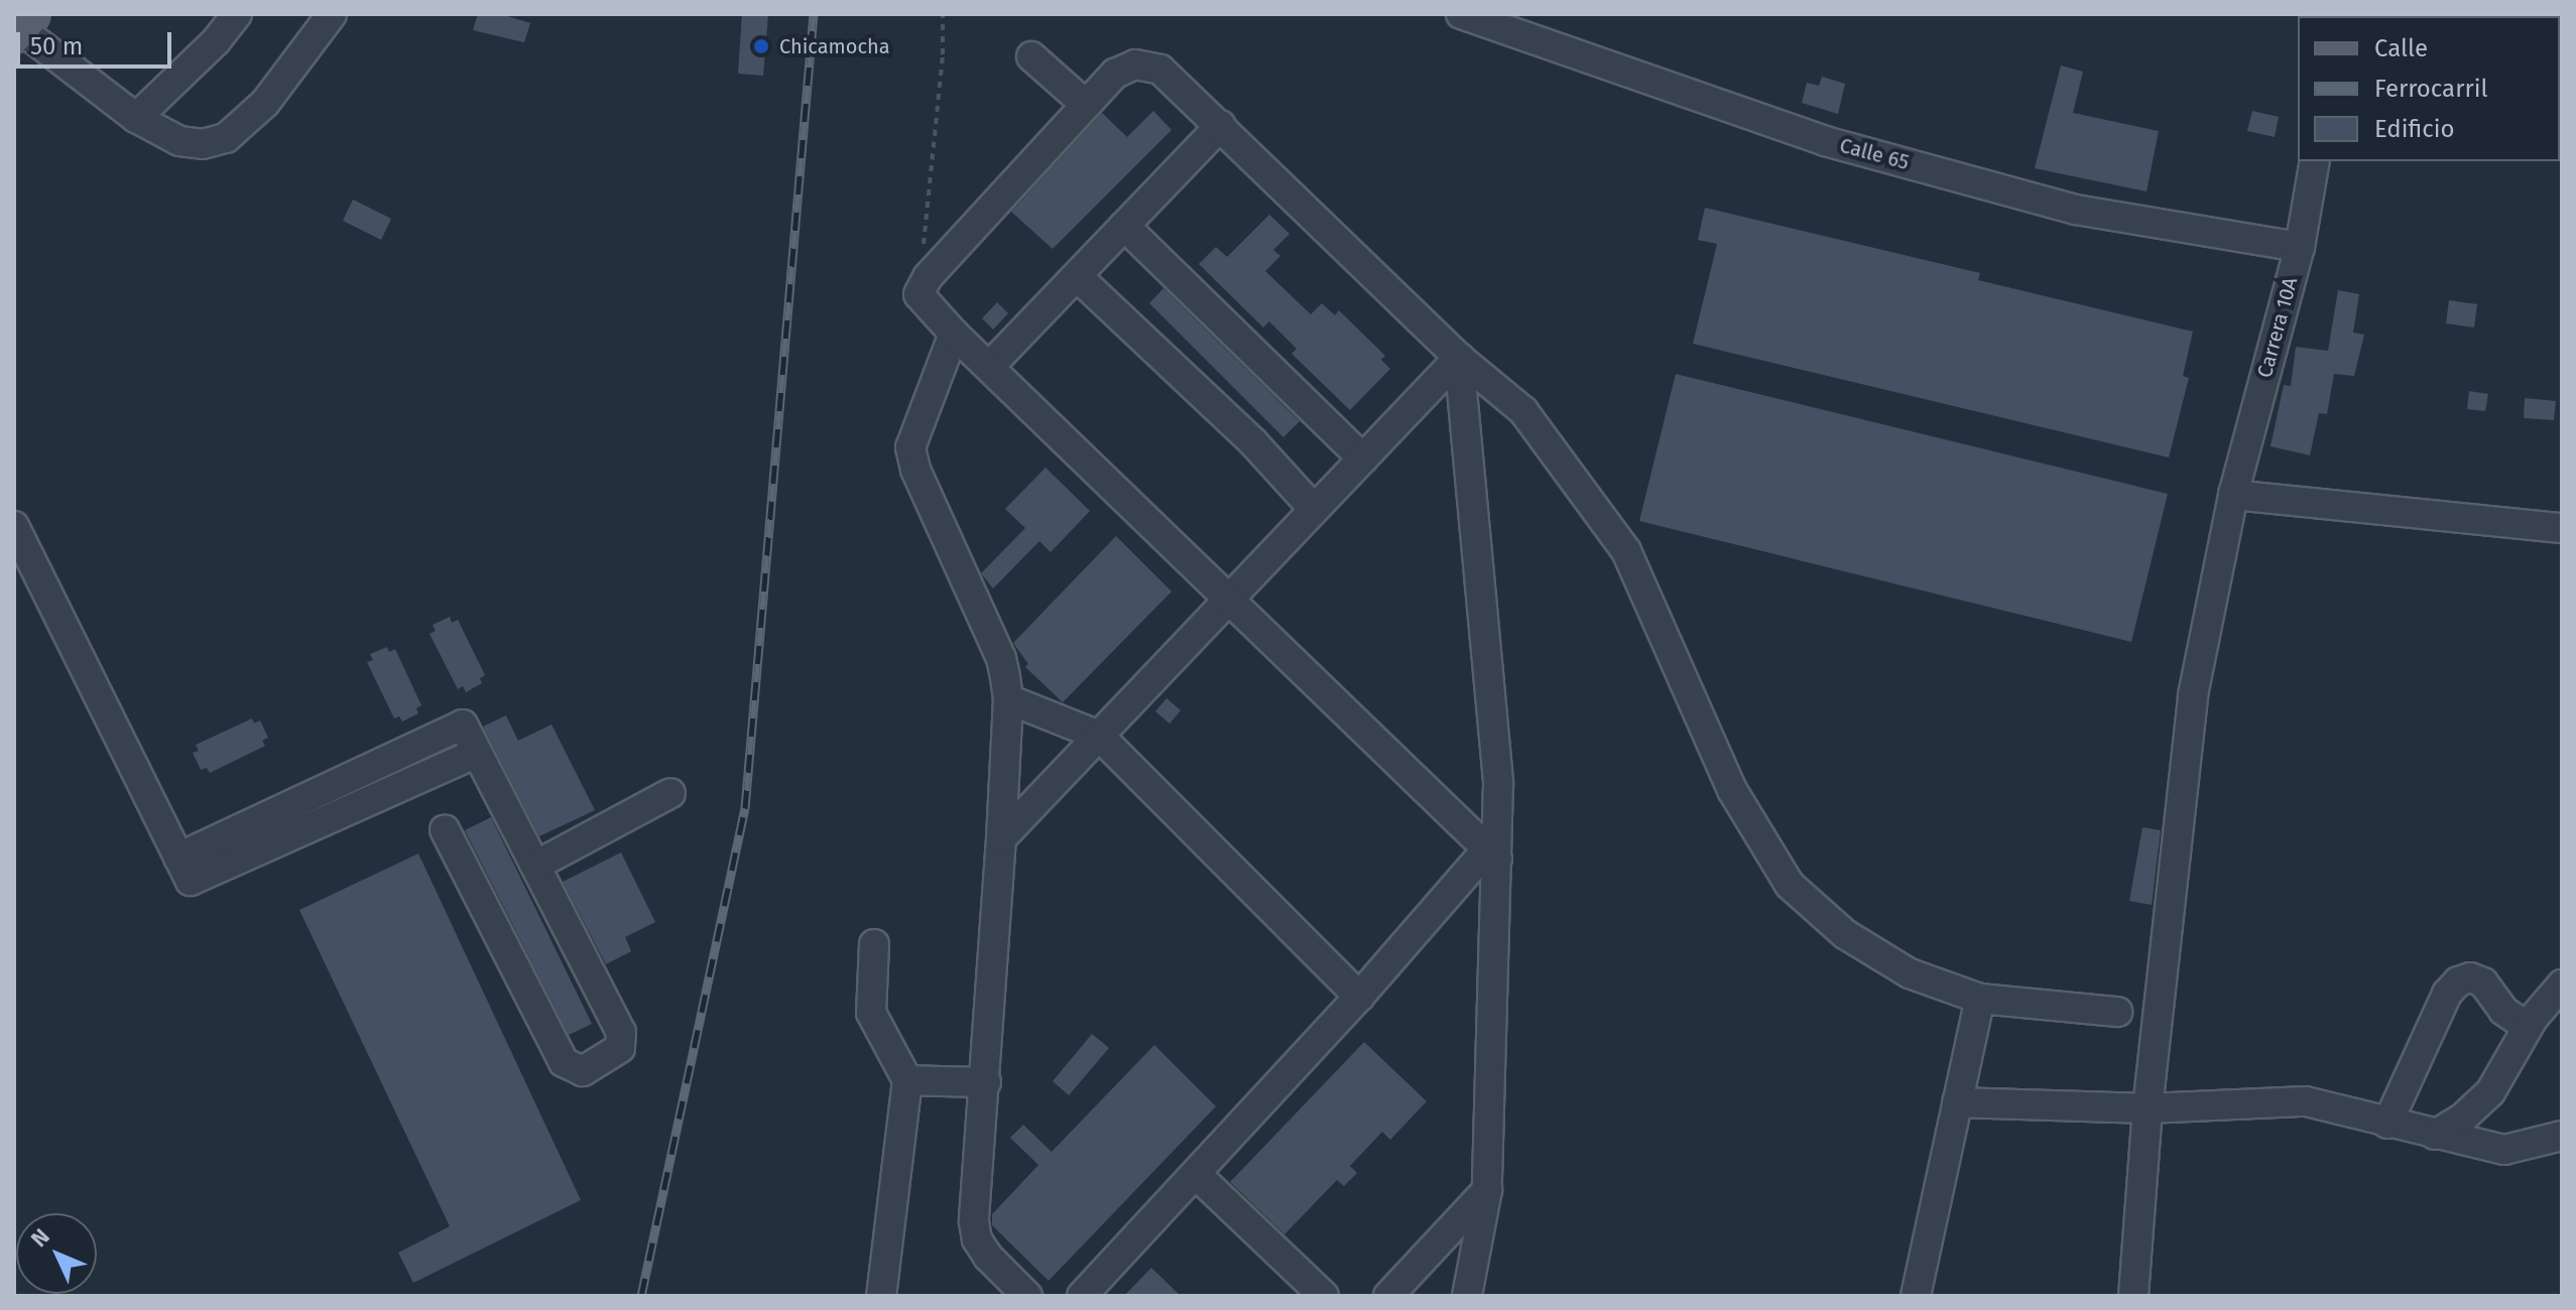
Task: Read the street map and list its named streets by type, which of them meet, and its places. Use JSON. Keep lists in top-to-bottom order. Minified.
{"streets":{"street":["Calle 65","Carrera 10A"]},"crossings":[["Calle 65","Carrera 10A"]],"places":["Chicamocha"],"legend":["Calle","Ferrocarril","Edificio"],"scale_bar":"50 m","north":"top left"}
